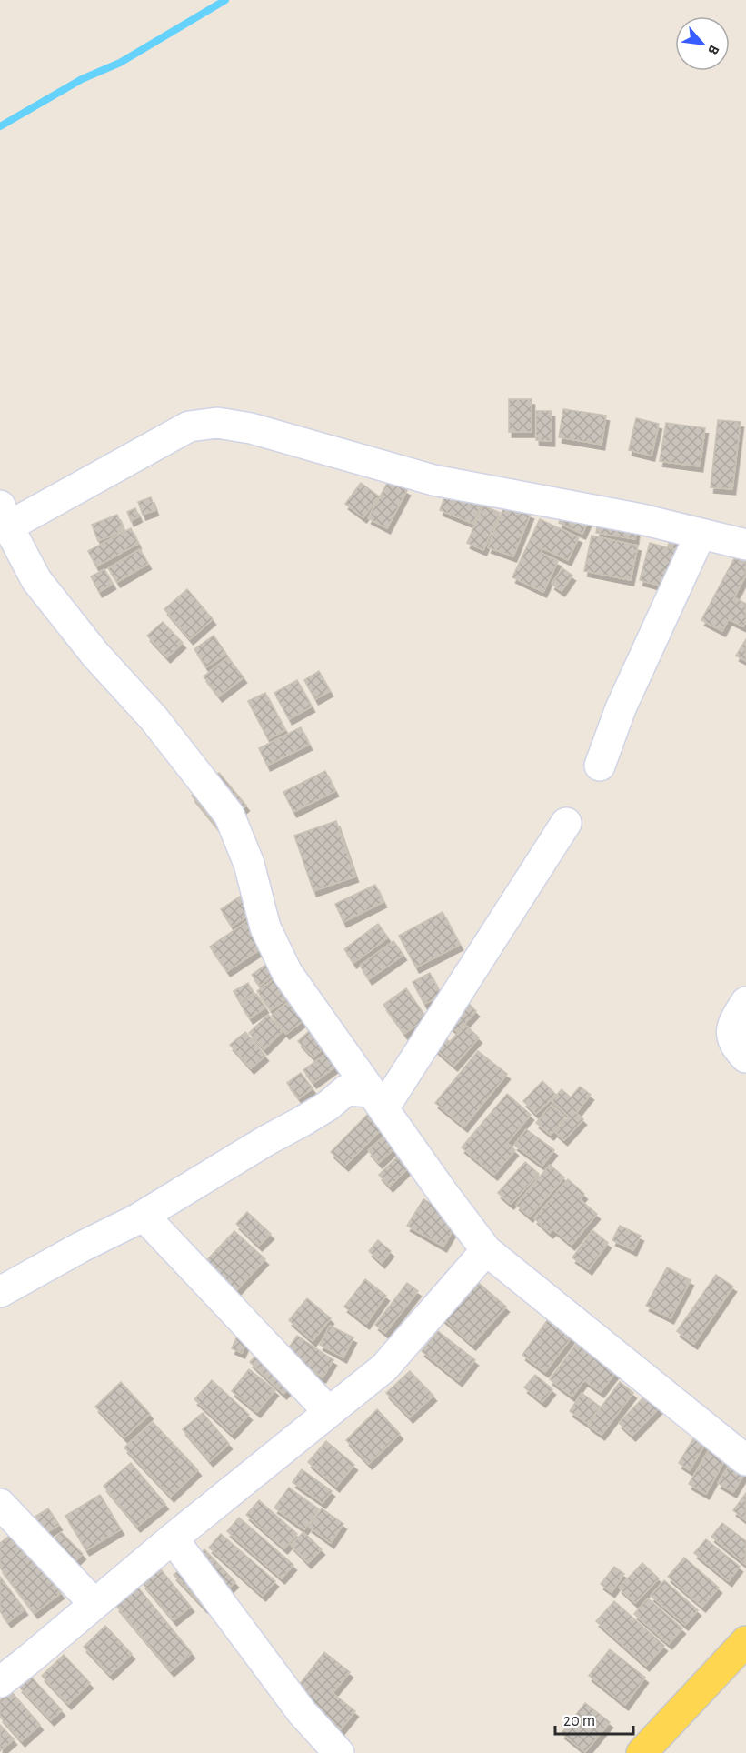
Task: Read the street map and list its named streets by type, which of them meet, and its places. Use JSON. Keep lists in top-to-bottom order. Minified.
{"scale_bar":"20 m","north":"bottom right"}
